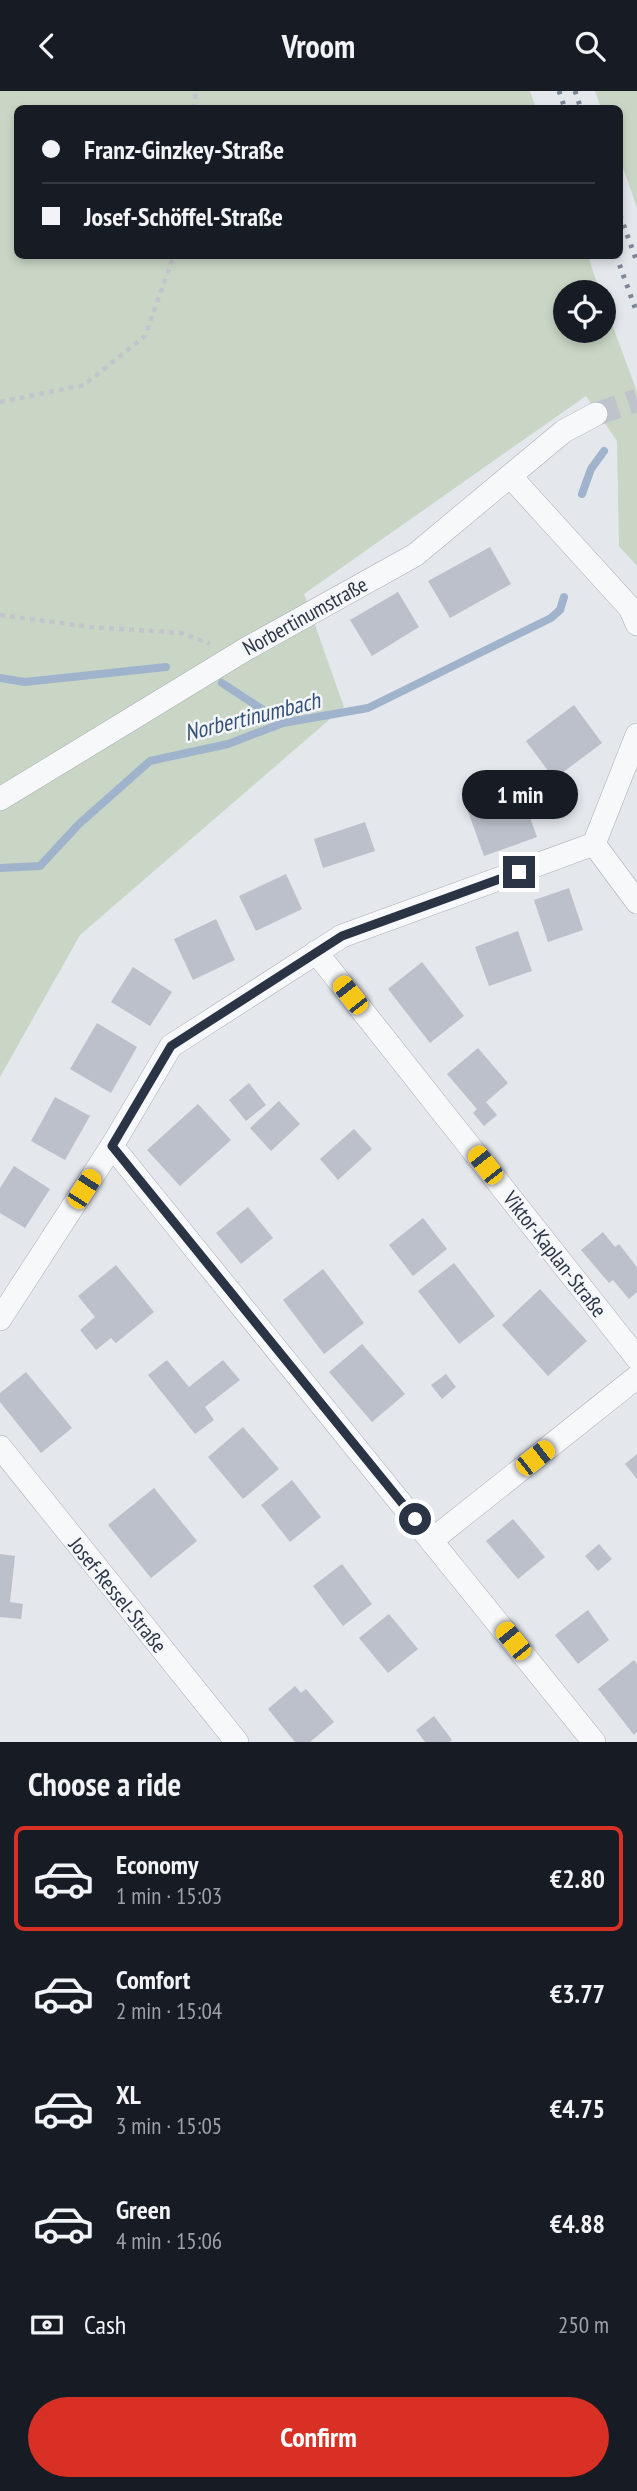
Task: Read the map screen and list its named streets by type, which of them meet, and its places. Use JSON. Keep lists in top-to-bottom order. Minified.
{"streets":{"street":["Norbertinumstraße","Viktor-Kaplan-Straße","Josef-Ressel-Straße"]},"water":["Norbertinumbach"],"page":{"header":"Vroom","banner":["Franz-Ginzkey-Straße","Josef-Schöffel-Straße"],"bubble":"1 min","heading":"Choose a ride","list":[{"name":"Economy","note":"1 min · 15:03","value":"€2.80"},{"name":"Comfort","note":"2 min · 15:04","value":"€3.77"},{"name":"XL","note":"3 min · 15:05","value":"€4.75"},{"name":"Green","note":"4 min · 15:06","value":"€4.88"}],"pay":["Cash","250 m"],"buttons":"Confirm"}}
